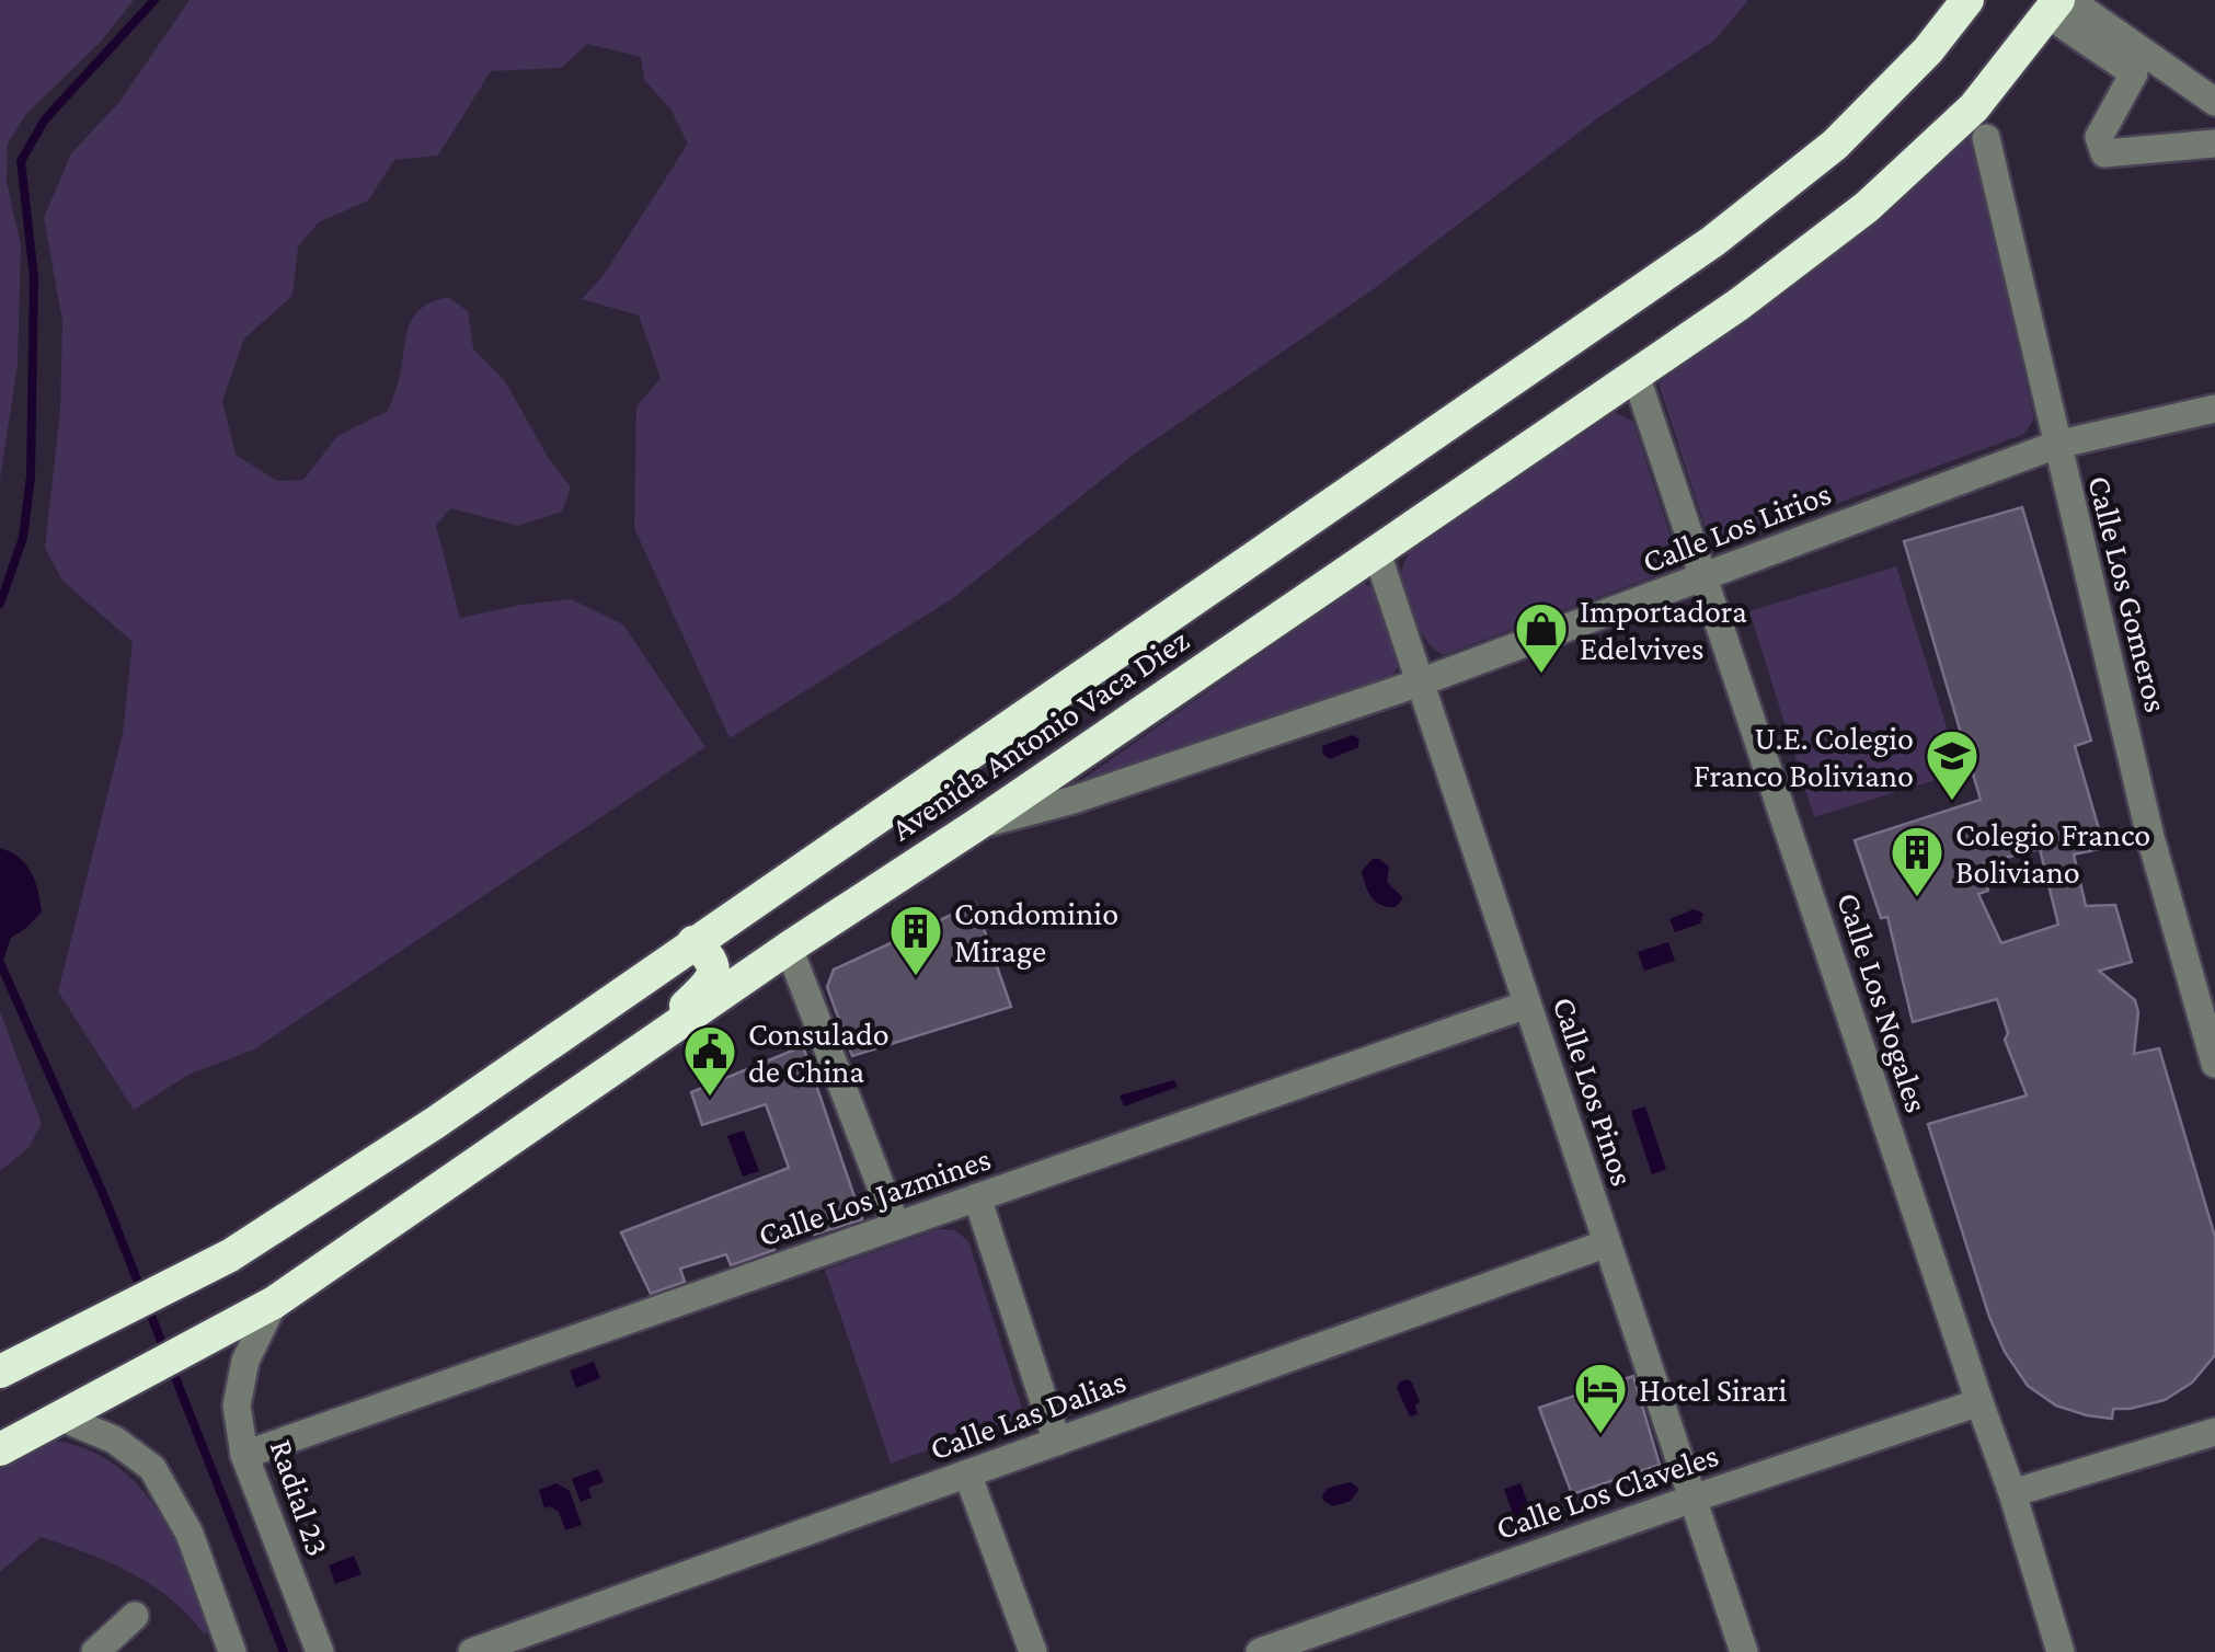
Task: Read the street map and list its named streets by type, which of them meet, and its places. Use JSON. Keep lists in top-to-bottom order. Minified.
{"streets":{"highway":["Avenida Antonio Vaca Diez"],"street":["Calle Los Lirios","Calle Los Gomeros","Calle Los Nogales","Calle Los Pinos","Calle Los Jazmines","Calle Las Dalias","Calle Los Claveles","Radial 23"]},"crossings":[["Calle Los Lirios","Calle Los Gomeros"],["Calle Los Lirios","Avenida Antonio Vaca Diez"],["Calle Los Lirios","Calle Los Nogales"],["Calle Los Lirios","Calle Los Pinos"],["Avenida Antonio Vaca Diez","Calle Los Nogales"],["Avenida Antonio Vaca Diez","Calle Los Pinos"],["Avenida Antonio Vaca Diez","Radial 23"],["Calle Los Nogales","Calle Los Claveles"],["Calle Los Pinos","Calle Los Jazmines"],["Calle Los Pinos","Calle Las Dalias"],["Calle Los Pinos","Calle Los Claveles"],["Calle Los Jazmines","Radial 23"]],"places":{"shop":["Importadora Edelvives"],"school or university":["U.E. Colegio Franco Boliviano"],"building":["Colegio Franco Boliviano","Condominio Mirage"],"public building":["Consulado de China"],"hotel":["Hotel Sirari"]}}
